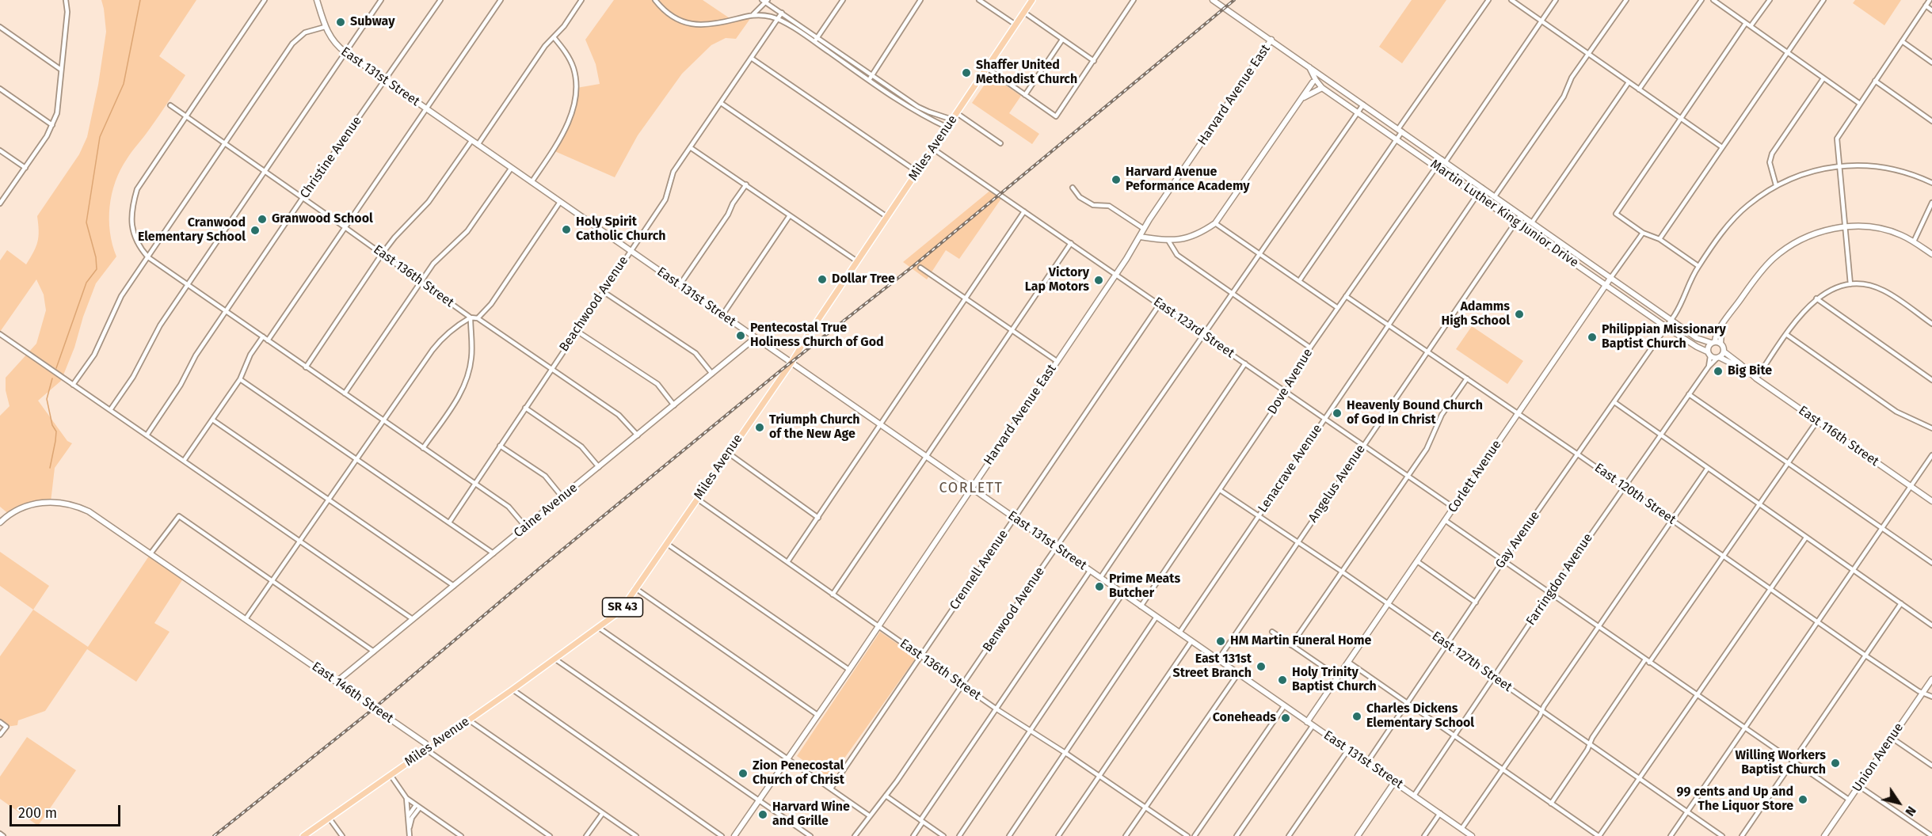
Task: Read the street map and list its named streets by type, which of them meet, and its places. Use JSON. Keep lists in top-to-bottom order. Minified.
{"streets":{"main road":["Miles Avenue","SR 43"],"street":["East 131st Street","Harvard Avenue East","Christine Avenue","Martin Luther King Junior Drive","East 136th Street","Beachwood Avenue","East 123rd Street","Dove Avenue","East 116th Street","Lenacrave Avenue","Corlett Avenue","Angelus Avenue","East 120th Street","Caine Avenue","Gay Avenue","Crennell Avenue","Farringdon Avenue","Benwood Avenue","East 127th Street","East 146th Street","Union Avenue"]},"crossings":[["East 131st Street","Harvard Avenue East"],["East 131st Street","Miles Avenue"],["East 131st Street","Christine Avenue"],["East 131st Street","Beachwood Avenue"],["East 131st Street","Dove Avenue"],["East 131st Street","Lenacrave Avenue"],["East 131st Street","Corlett Avenue"],["East 131st Street","Angelus Avenue"],["East 131st Street","Caine Avenue"],["East 131st Street","Gay Avenue"],["East 131st Street","Crennell Avenue"],["East 131st Street","Farringdon Avenue"],["East 131st Street","Benwood Avenue"],["Harvard Avenue East","East 136th Street"],["Harvard Avenue East","East 123rd Street"],["Miles Avenue","East 136th Street"],["Miles Avenue","East 123rd Street"],["Miles Avenue","East 146th Street"],["Christine Avenue","East 136th Street"],["Martin Luther King Junior Drive","Dove Avenue"],["Martin Luther King Junior Drive","East 116th Street"],["Martin Luther King Junior Drive","Lenacrave Avenue"],["Martin Luther King Junior Drive","Corlett Avenue"],["Martin Luther King Junior Drive","Angelus Avenue"],["Martin Luther King Junior Drive","Gay Avenue"],["Martin Luther King Junior Drive","Farringdon Avenue"],["Martin Luther King Junior Drive","Benwood Avenue"],["East 136th Street","Beachwood Avenue"],["East 136th Street","Caine Avenue"],["East 136th Street","Crennell Avenue"],["East 136th Street","Benwood Avenue"],["East 123rd Street","Dove Avenue"],["East 123rd Street","Lenacrave Avenue"],["East 123rd Street","Corlett Avenue"],["East 123rd Street","Angelus Avenue"],["East 123rd Street","Crennell Avenue"],["East 123rd Street","Benwood Avenue"],["Dove Avenue","East 120th Street"],["Dove Avenue","East 127th Street"],["East 116th Street","Farringdon Avenue"],["Lenacrave Avenue","East 120th Street"],["Lenacrave Avenue","East 127th Street"],["Corlett Avenue","East 120th Street"],["Corlett Avenue","East 127th Street"],["Angelus Avenue","East 120th Street"],["Angelus Avenue","East 127th Street"],["East 120th Street","Gay Avenue"],["East 120th Street","Farringdon Avenue"],["East 120th Street","Union Avenue"],["Caine Avenue","East 146th Street"],["Gay Avenue","East 127th Street"],["Farringdon Avenue","East 127th Street"]],"districts":["CORLETT"],"places":["Subway","Shaffer United Methodist Church","Harvard Avenue Peformance Academy","Granwood School","Holy Spirit Catholic Church","Cranwood Elementary School","Dollar Tree","Victory Lap Motors","Adamms High School","Pentecostal True Holiness Church of God","Philippian Missionary Baptist Church","Big Bite","Heavenly Bound Church of God In Christ","Triumph Church of the New Age","Prime Meats Butcher","HM Martin Funeral Home","East 131st Street Branch","Holy Trinity Baptist Church","Charles Dickens Elementary School","Coneheads","Willing Workers Baptist Church","Zion Penecostal Church of Christ","99 cents and Up and The Liquor Store","Harvard Wine and Grille"],"scale_bar":"200 m","north":"bottom right"}
